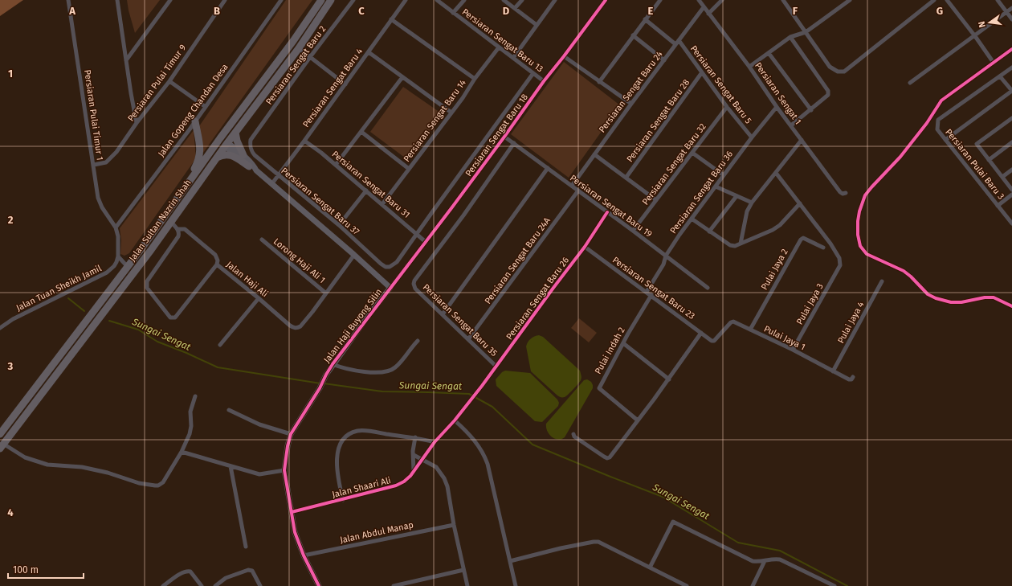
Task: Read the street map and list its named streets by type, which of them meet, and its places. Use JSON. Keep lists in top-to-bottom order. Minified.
{"streets":{"highway":["Jalan Sultan Nazrin Shah"],"street":["Persiaran Sengat Baru 13","Persiaran Sengat Baru 2","Persiaran Pulai Timur 9","Persiaran Sengat Baru 5","Persiaran Sengat Baru 4","Persiaran Sengat Baru 24","Persiaran Sengat 1","Jalan Gopeng Chandan Desa","Persiaran Pulai Timur 1","Persiaran Sengat Baru 14","Persiaran Sengat Baru 28","Persiaran Sengat Baru 18","Persiaran Sengat Baru 32","Persiaran Pulai Baru 3","Persiaran Sengat Baru 31","Persiaran Sengat Baru 36","Persiaran Sengat Baru 37","Persiaran Sengat Baru 19","Lorong Haji Ali 1","Persiaran Sengat Baru 24A","Pulai Jaya 2","Jalan Haji Ali","Jalan Tuan Sheikh Jamil","Persiaran Sengat Baru 23","Persiaran Sengat Baru 26","Pulai Jaya 3","Persiaran Sengat Baru 35","Pulai Jaya 4","Jalan Haji Buyong Silin","Pulai Jaya 1","Pulai Indah 2","Jalan Shaari Ali","Jalan Abdul Manap"]},"crossings":[["Persiaran Sengat Baru 13","Persiaran Sengat Baru 14"],["Persiaran Sengat Baru 13","Persiaran Sengat Baru 18"],["Persiaran Sengat Baru 2","Persiaran Sengat Baru 37"],["Persiaran Pulai Timur 9","Persiaran Pulai Timur 1"],["Persiaran Sengat Baru 5","Persiaran Sengat Baru 24"],["Persiaran Sengat Baru 5","Persiaran Sengat Baru 28"],["Persiaran Sengat Baru 5","Persiaran Sengat Baru 32"],["Persiaran Sengat Baru 5","Persiaran Sengat Baru 36"],["Persiaran Sengat Baru 4","Persiaran Sengat Baru 31"],["Persiaran Sengat Baru 4","Persiaran Sengat Baru 37"],["Persiaran Sengat Baru 24","Persiaran Sengat 1"],["Persiaran Sengat Baru 24","Persiaran Sengat Baru 19"],["Persiaran Sengat 1","Persiaran Sengat Baru 36"],["Jalan Gopeng Chandan Desa","Persiaran Pulai Timur 1"],["Persiaran Sengat Baru 14","Persiaran Sengat Baru 31"],["Persiaran Sengat Baru 18","Persiaran Sengat Baru 31"],["Persiaran Sengat Baru 18","Persiaran Sengat Baru 19"],["Persiaran Sengat Baru 18","Jalan Haji Buyong Silin"],["Persiaran Sengat Baru 32","Persiaran Sengat Baru 19"],["Persiaran Sengat Baru 31","Persiaran Sengat Baru 37"],["Persiaran Sengat Baru 36","Persiaran Sengat Baru 19"],["Persiaran Sengat Baru 36","Persiaran Sengat Baru 23"],["Persiaran Sengat Baru 19","Persiaran Sengat Baru 24A"],["Persiaran Sengat Baru 19","Persiaran Sengat Baru 26"],["Persiaran Sengat Baru 19","Persiaran Sengat Baru 35"],["Lorong Haji Ali 1","Jalan Haji Ali"],["Persiaran Sengat Baru 24A","Persiaran Sengat Baru 35"],["Pulai Jaya 2","Pulai Jaya 1"],["Persiaran Sengat Baru 23","Persiaran Sengat Baru 26"],["Persiaran Sengat Baru 23","Pulai Jaya 1"],["Persiaran Sengat Baru 23","Pulai Indah 2"],["Persiaran Sengat Baru 26","Persiaran Sengat Baru 35"],["Persiaran Sengat Baru 26","Jalan Shaari Ali"],["Pulai Jaya 3","Pulai Jaya 1"],["Pulai Jaya 4","Pulai Jaya 1"],["Jalan Haji Buyong Silin","Jalan Shaari Ali"],["Jalan Haji Buyong Silin","Jalan Abdul Manap"]],"water":["Sungai Sengat"],"scale_bar":"100 m","north":"left","grid":{"columns":["A","B","C","D","E","F","G"],"rows":["1","2","3","4"]}}
